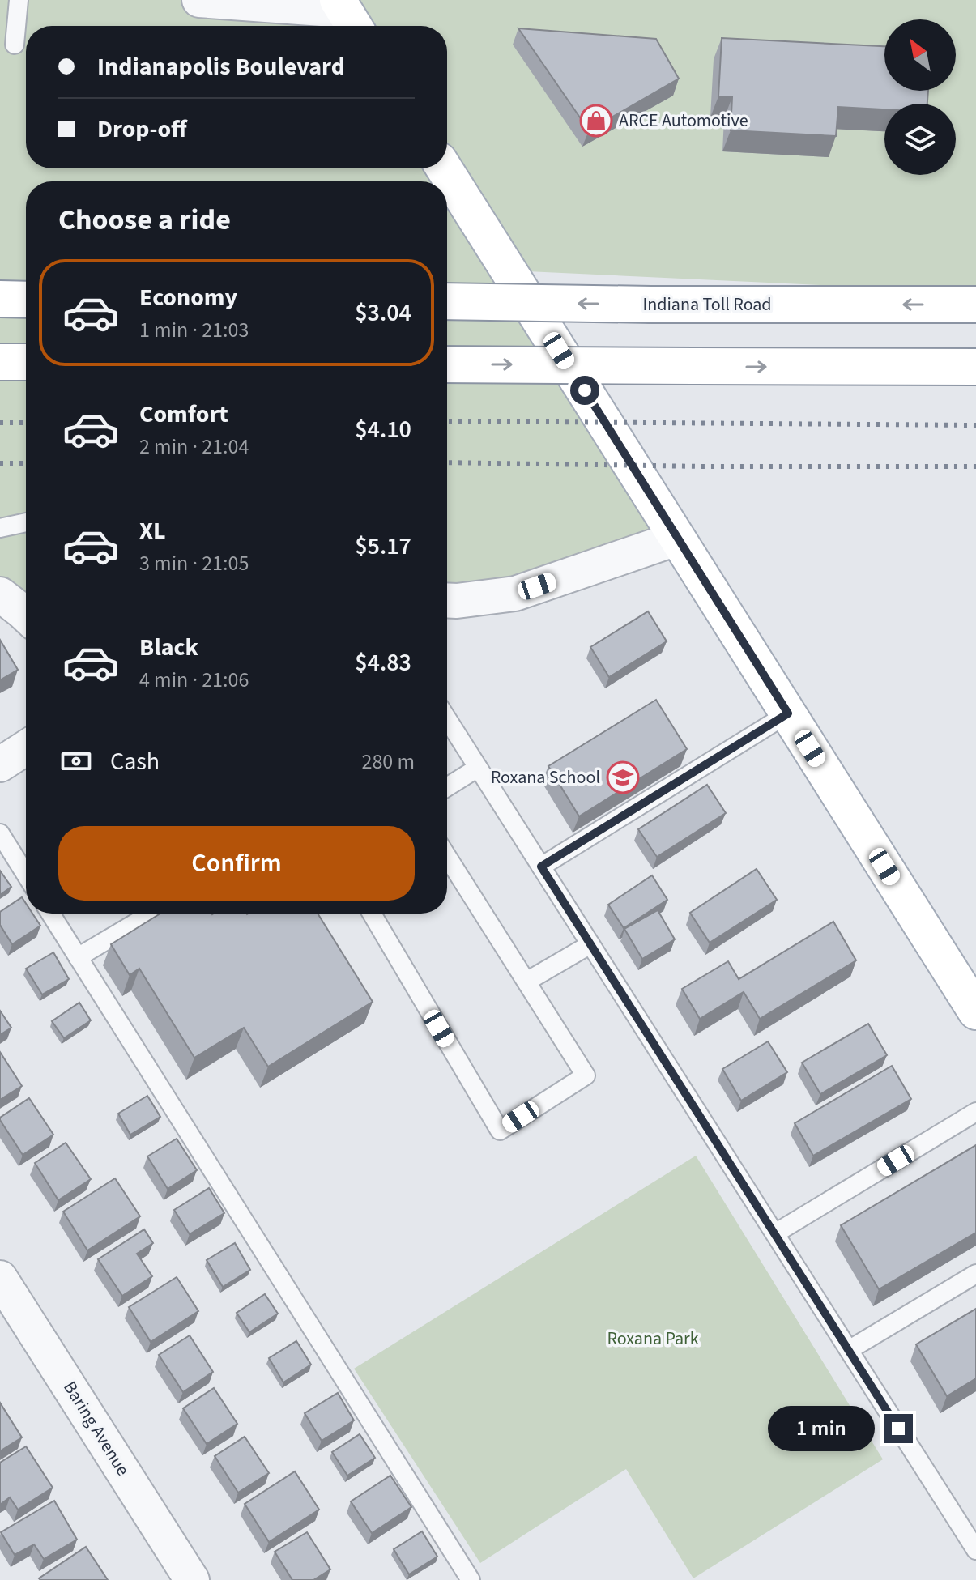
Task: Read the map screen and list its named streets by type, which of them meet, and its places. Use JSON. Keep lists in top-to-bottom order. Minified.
{"streets":{"main road":["Indiana Toll Road"],"street":["Baring Avenue"]},"parks":["Roxana Park"],"places":{"shop":["ARCE Automotive"],"school or university":["Roxana School"]},"north":"top left","page":{"banner":["Indianapolis Boulevard","Drop-off"],"heading":"Choose a ride","list":[{"name":"Economy","note":"1 min · 21:03","value":"$3.04"},{"name":"Comfort","note":"2 min · 21:04","value":"$4.10"},{"name":"XL","note":"3 min · 21:05","value":"$5.17"},{"name":"Black","note":"4 min · 21:06","value":"$4.83"}],"pay":["Cash","280 m"],"buttons":"Confirm","bubble":"1 min"}}
